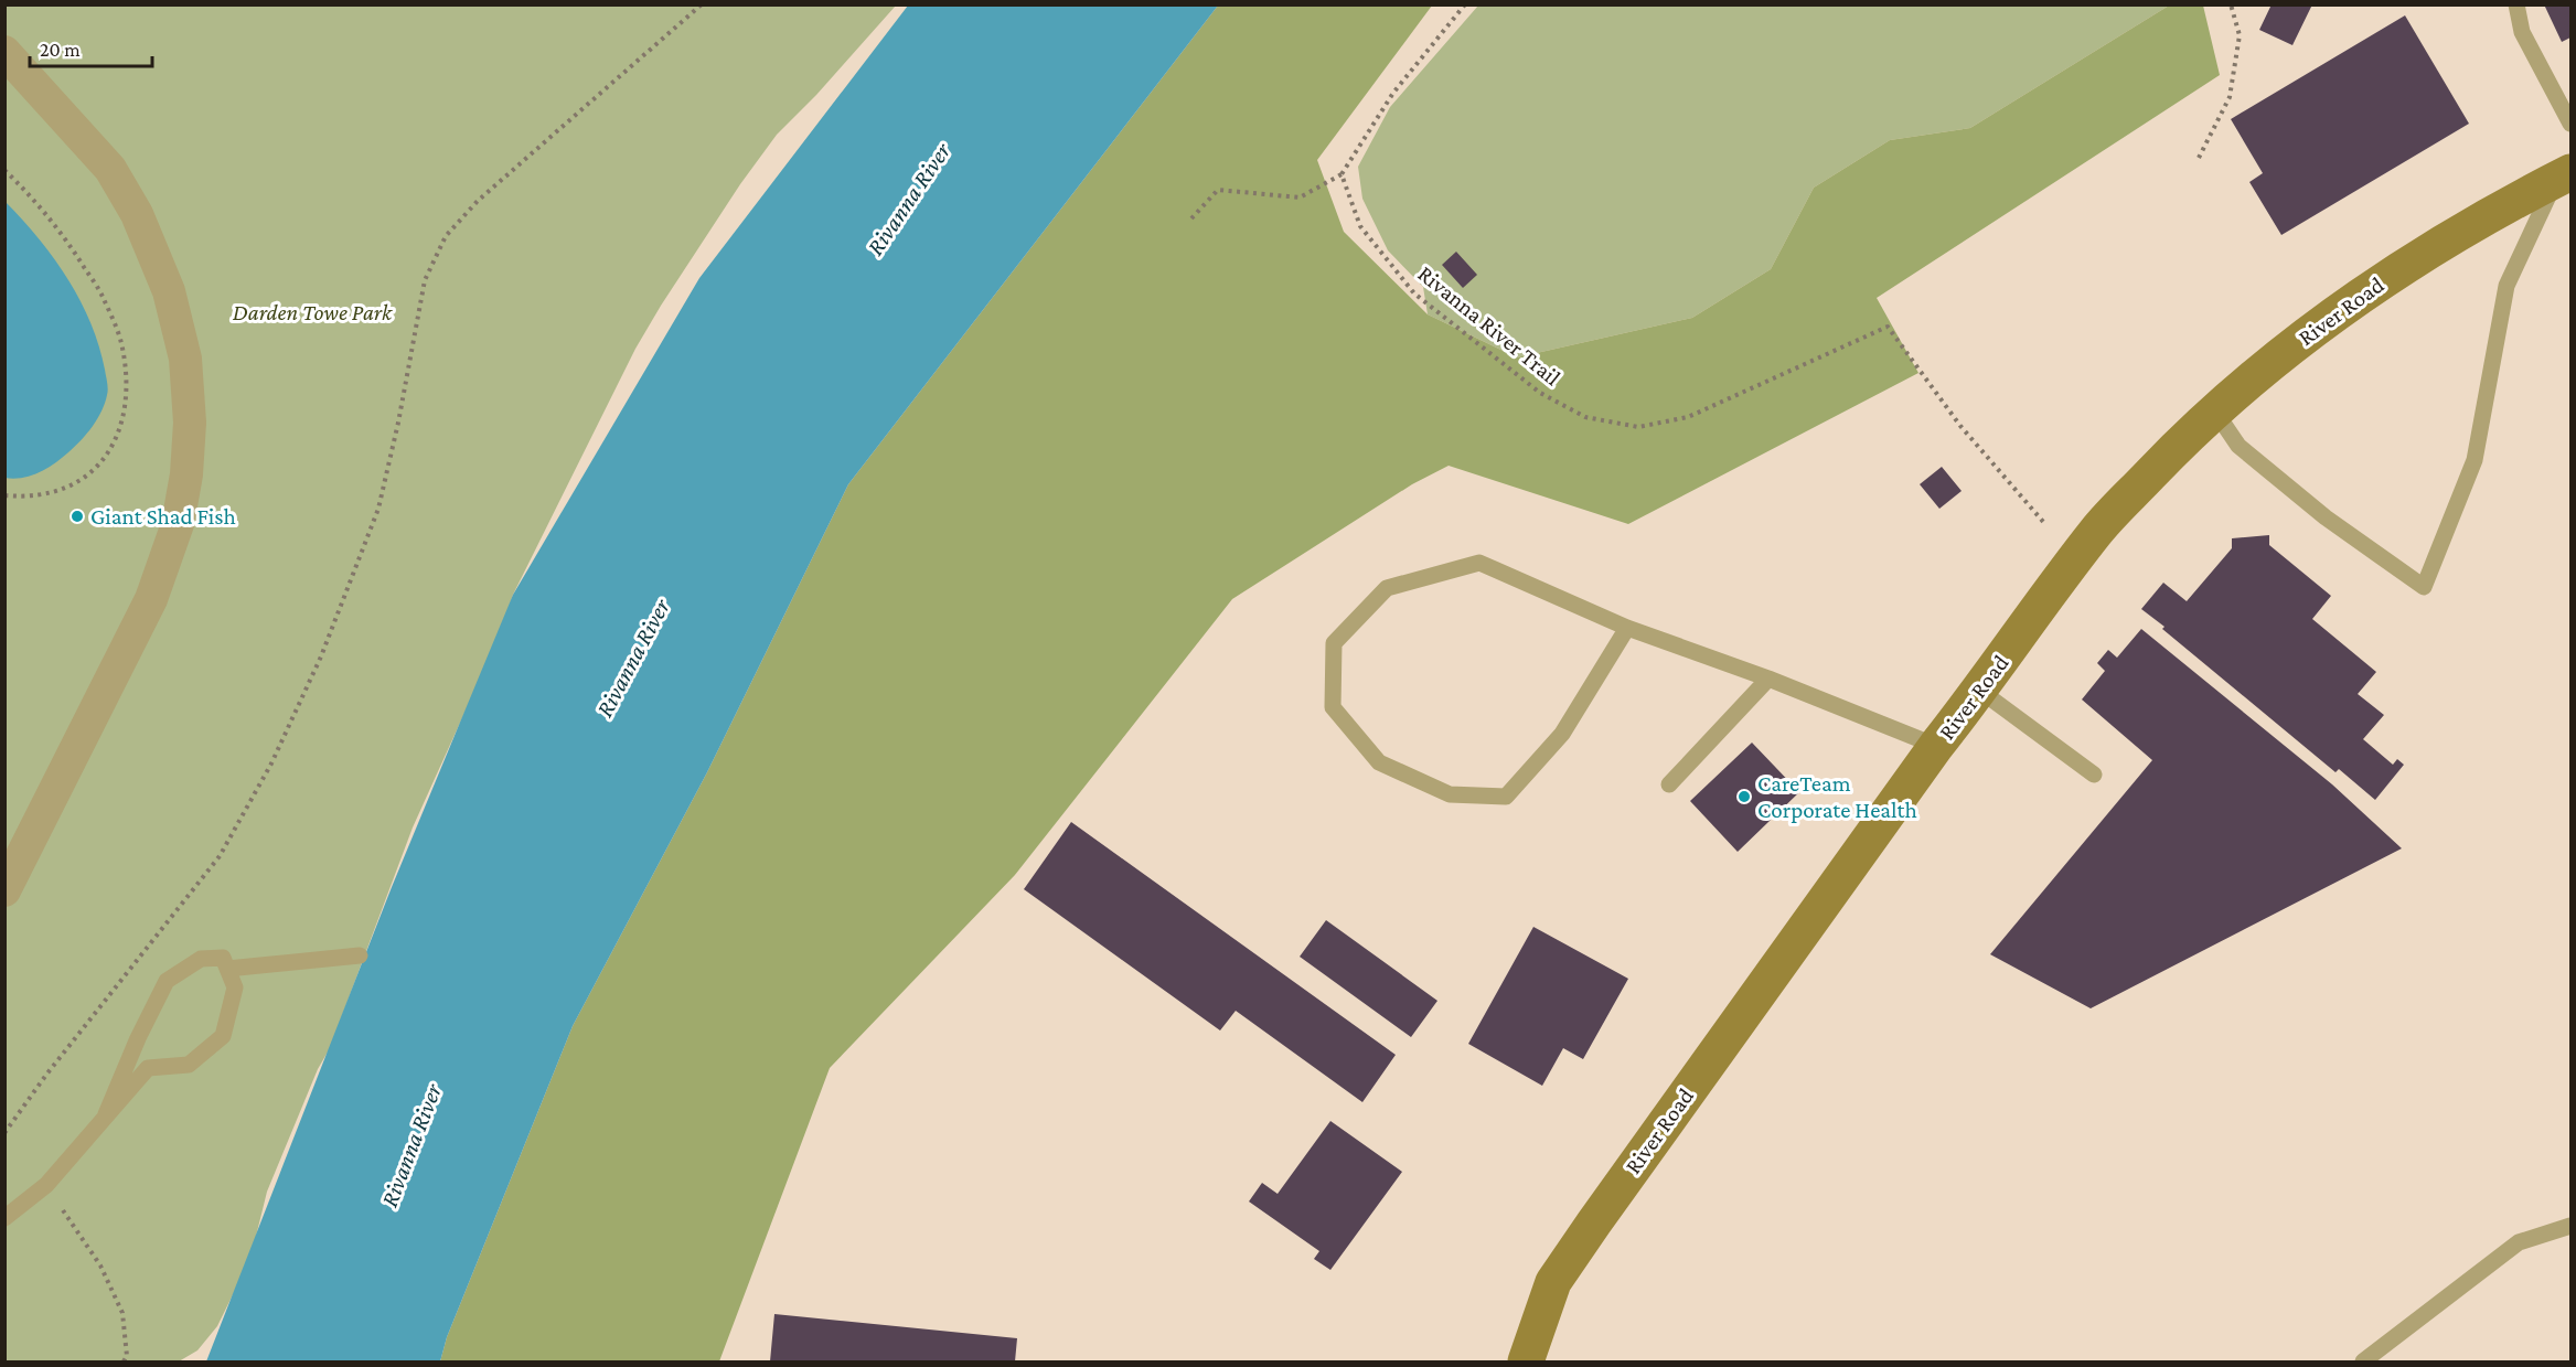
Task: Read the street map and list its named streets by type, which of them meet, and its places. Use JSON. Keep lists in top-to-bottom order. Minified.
{"streets":{"street":["River Road"],"path":["Rivanna River Trail"]},"water":["Rivanna River"],"parks":["Darden Towe Park"],"places":["Giant Shad Fish","CareTeam Corporate Health"],"scale_bar":"20 m"}
